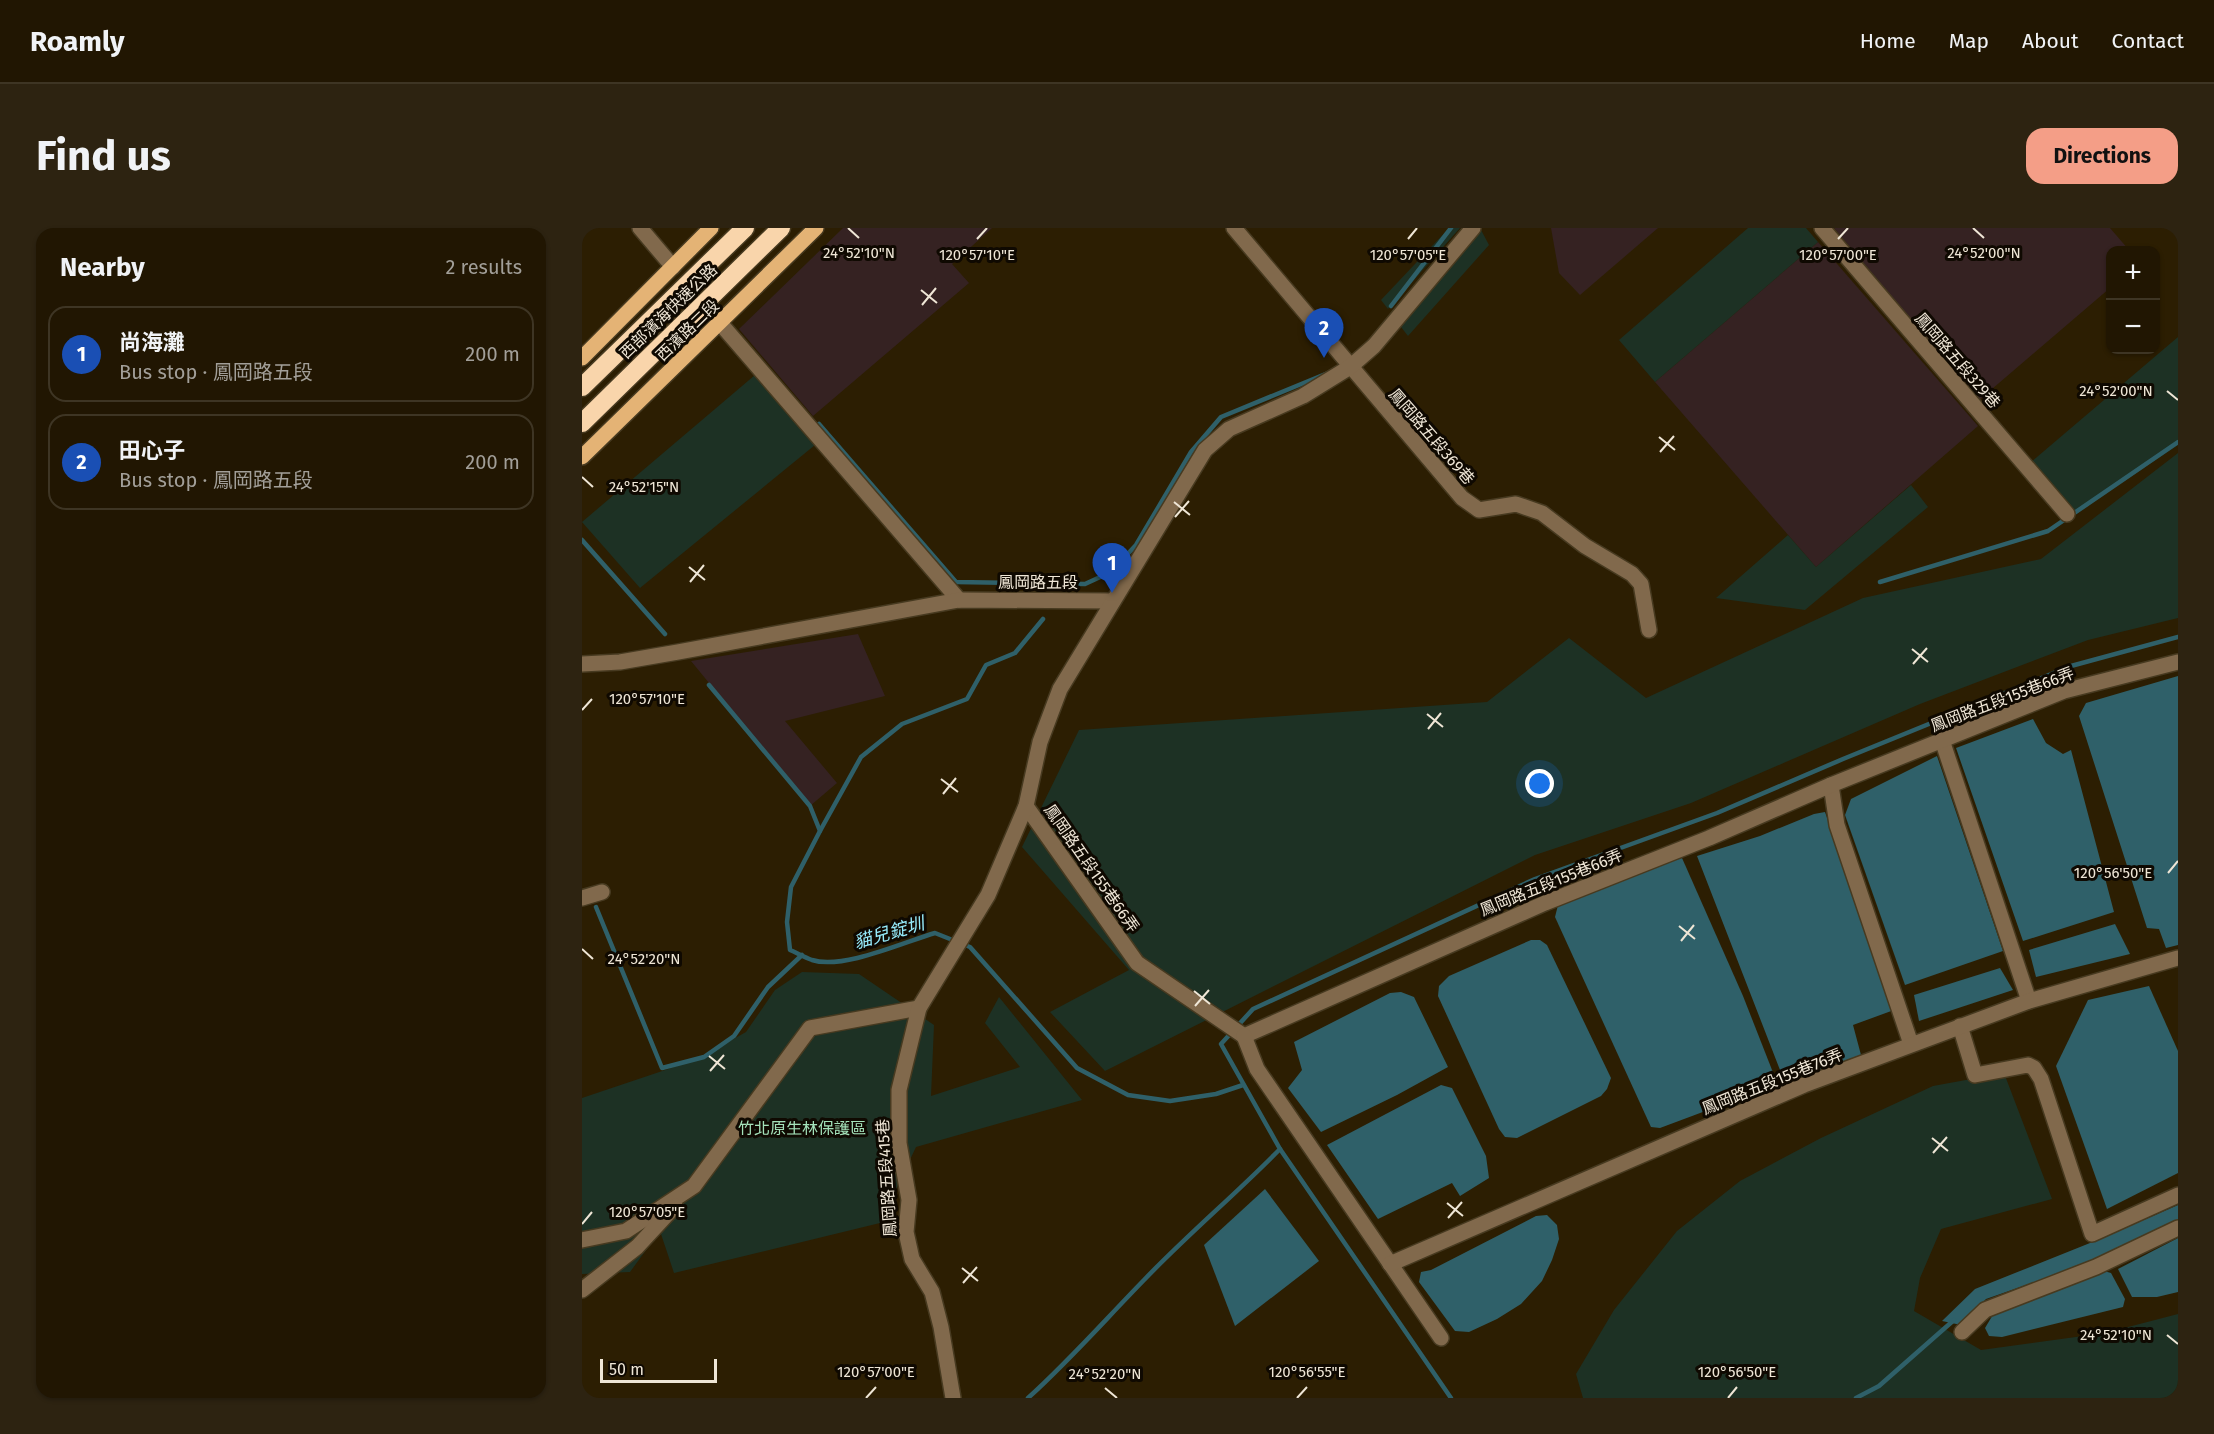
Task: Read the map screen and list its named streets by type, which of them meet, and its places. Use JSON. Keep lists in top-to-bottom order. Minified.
{"streets":{"highway":["西部濱海快速公路"],"main road":["西濱路二段"],"street":["鳳岡路五段329巷","鳳岡路五段369巷","鳳岡路五段","鳳岡路五段155巷66弄","鳳岡路五段155巷76弄","鳳岡路五段415巷"]},"crossings":[["鳳岡路五段","鳳岡路五段415巷"],["鳳岡路五段155巷66弄","鳳岡路五段415巷"]],"water":["貓兒錠圳"],"parks":["竹北原生林保護區"],"scale_bar":"50 m","page":{"header":"Roamly","nav":["Home","Map","About","Contact"],"buttons":"Directions","title":"Find us","heading":["Nearby","2 results"],"map_buttons":["+","−"],"list":[{"mark":"1","name":"尚海灘","note":"Bus stop · 鳳岡路五段","value":"200 m"},{"mark":"2","name":"田心子","note":"Bus stop · 鳳岡路五段","value":"200 m"}],"pins":["2","1"],"scale":"50 m"},"coordinates":["24°52'00\"N","24°52'10\"N","120°57'10\"E","120°57'05\"E","120°57'00\"E","24°52'15\"N","120°56'50\"E","24°52'20\"N","120°56'55\"E"]}
